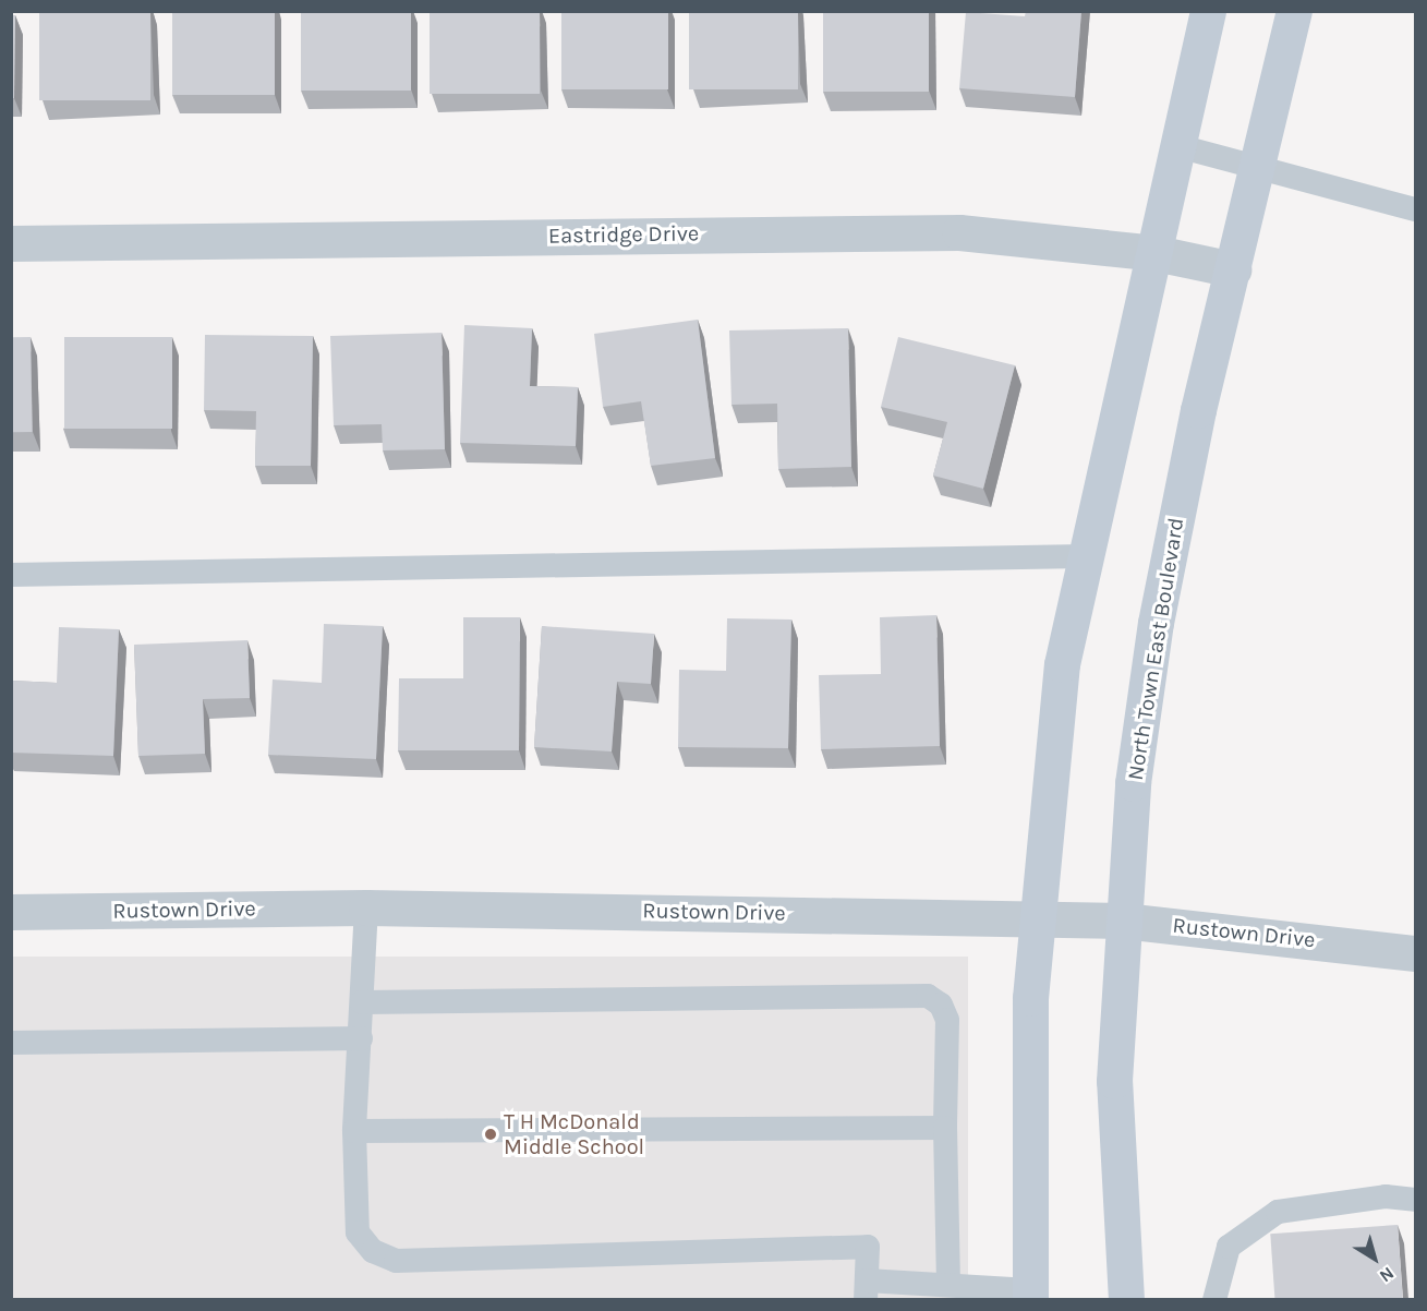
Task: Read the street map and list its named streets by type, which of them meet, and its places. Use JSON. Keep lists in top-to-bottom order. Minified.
{"streets":{"main road":["North Town East Boulevard"],"street":["Eastridge Drive","Rustown Drive"]},"crossings":[["Eastridge Drive","North Town East Boulevard"],["North Town East Boulevard","Rustown Drive"]],"places":["T H McDonald Middle School"],"north":"bottom right"}
